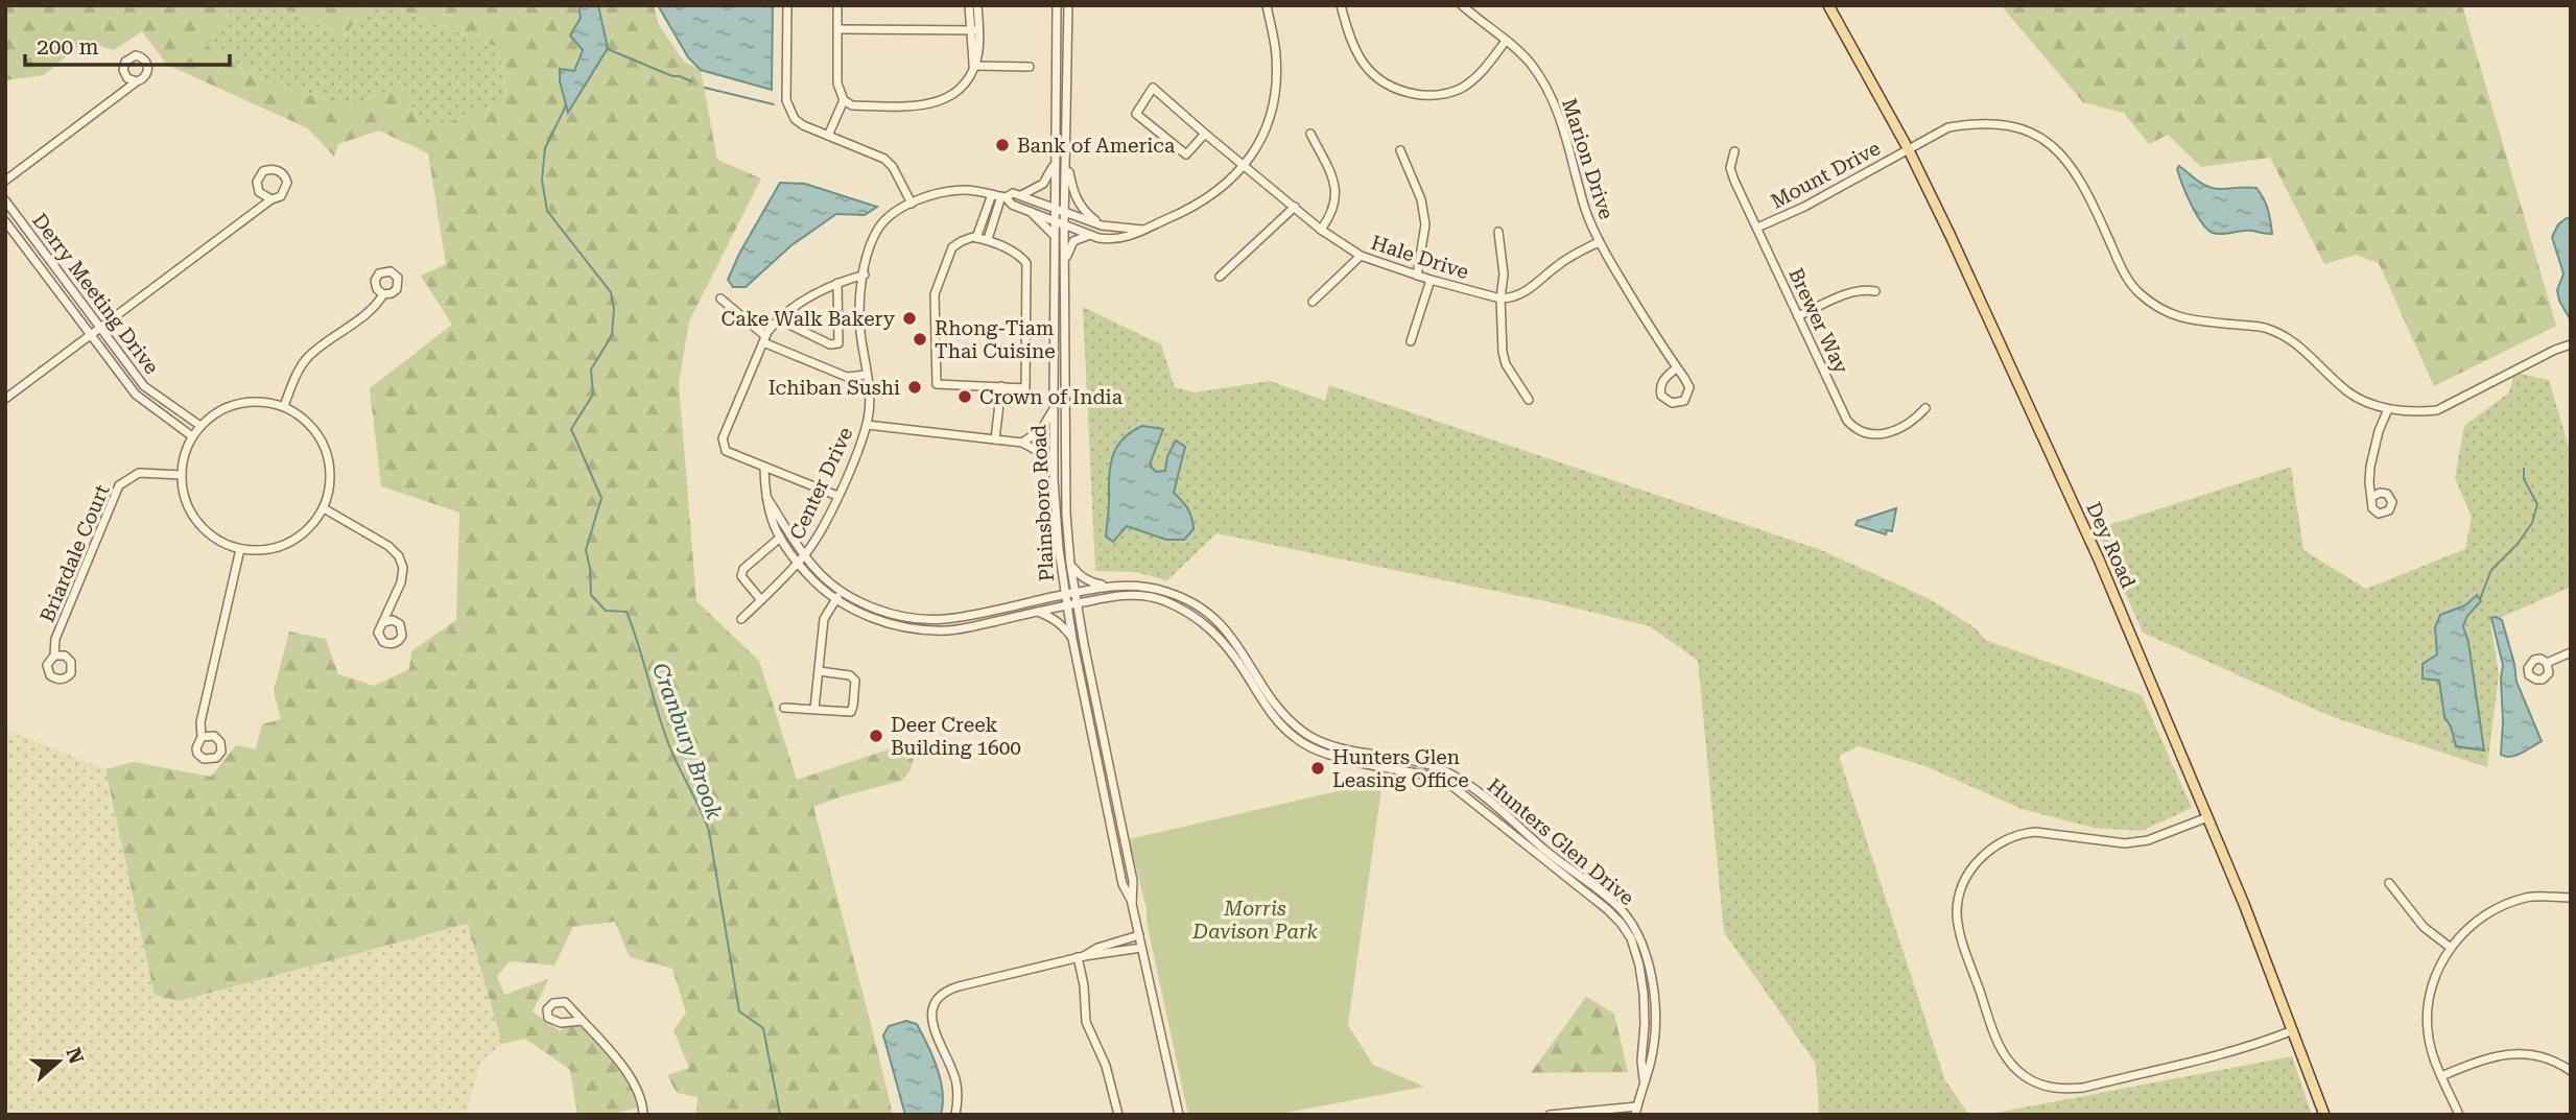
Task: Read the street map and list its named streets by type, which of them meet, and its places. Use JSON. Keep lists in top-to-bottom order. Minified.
{"streets":{"main road":["Dey Road"],"street":["Marion Drive","Mount Drive","Hale Drive","Derry Meeting Drive","Brewer Way","Center Drive","Plainsboro Road","Briardale Court","Hunters Glen Drive"]},"crossings":[["Mount Drive","Brewer Way"],["Mount Drive","Dey Road"],["Hale Drive","Center Drive"],["Derry Meeting Drive","Briardale Court"],["Center Drive","Plainsboro Road"],["Center Drive","Hunters Glen Drive"],["Plainsboro Road","Hunters Glen Drive"]],"water":["Cranbury Brook"],"parks":["Morris Davison Park"],"places":["Bank of America","Cake Walk Bakery","Rhong-Tiam Thai Cuisine","Ichiban Sushi","Crown of India","Deer Creek Building 1600","Hunters Glen Leasing Office"],"scale_bar":"200 m","north":"right"}
